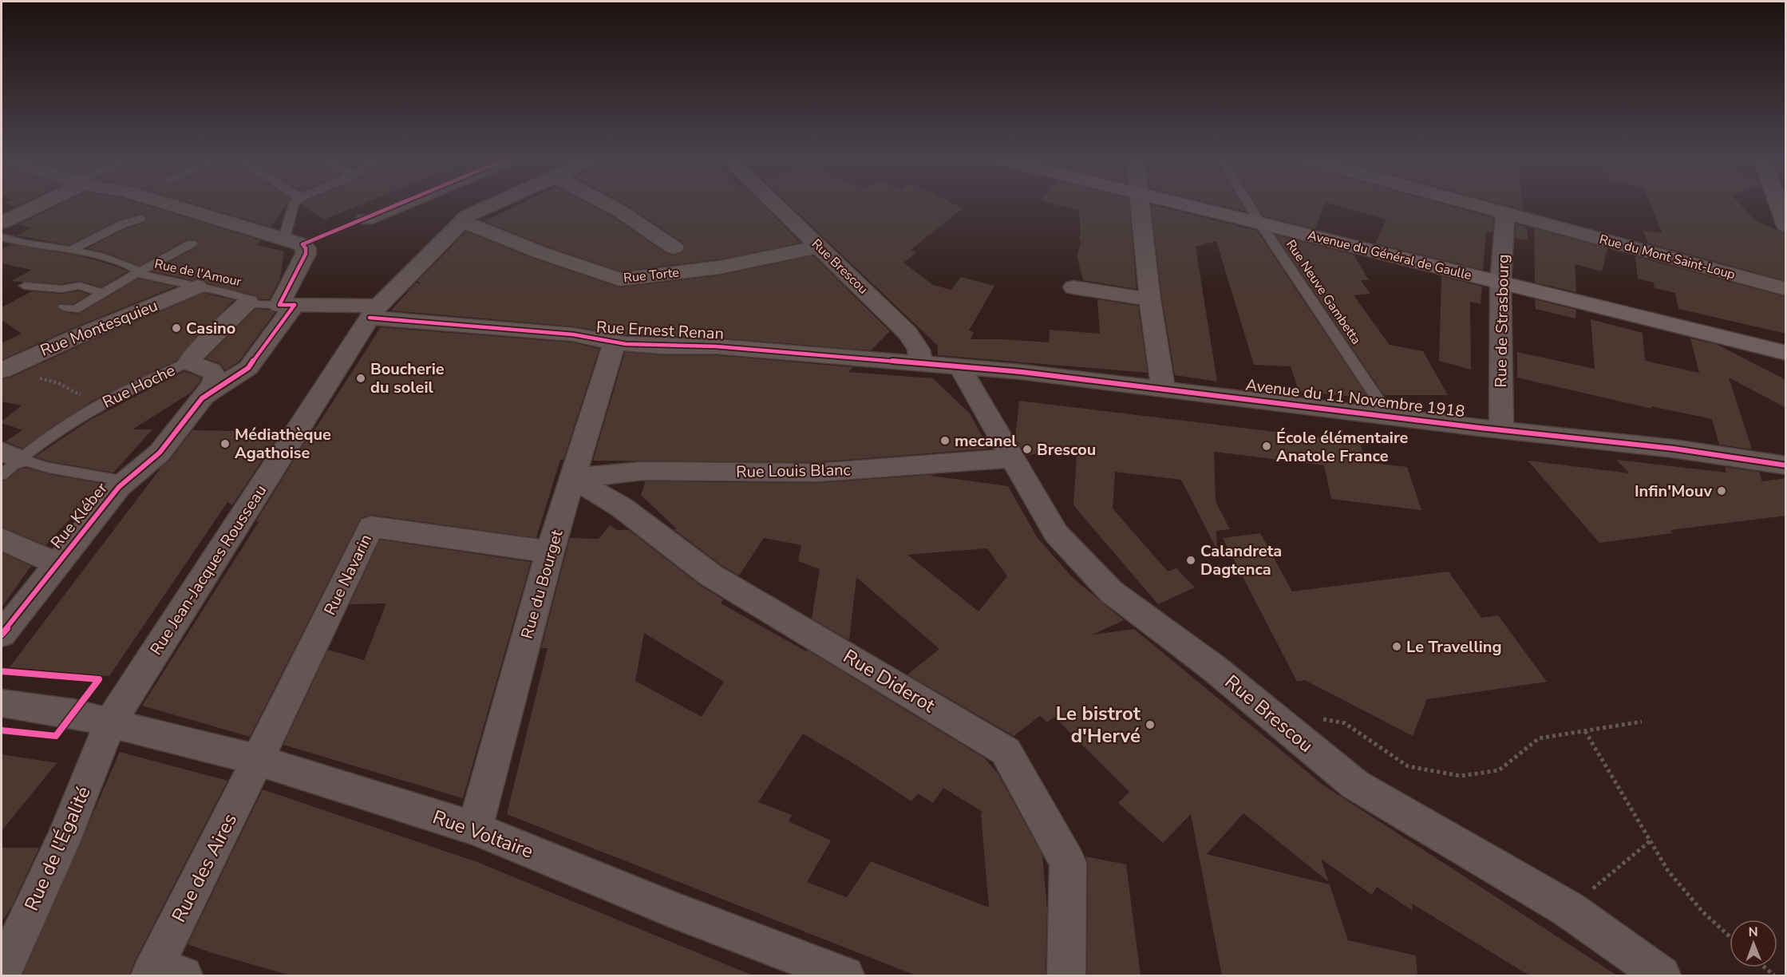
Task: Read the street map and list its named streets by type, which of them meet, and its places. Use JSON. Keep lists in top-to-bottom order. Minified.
{"streets":{"main road":["Avenue du Général de Gaulle"],"street":["Rue du Mont Saint-Loup","Rue Brescou","Rue Torte","Rue de Strasbourg","Rue Montesquieu","Rue Ernest Renan","Rue Hoche","Avenue du 11 Novembre 1918","Rue Louis Blanc","Rue Kléber","Rue Jean-Jacques Rousseau","Rue Navarin","Rue du Bourget","Rue Diderot","Rue Voltaire","Rue de l'Égalité","Rue des Aires"],"lane":["Rue de l'Amour","Rue Neuve Gambetta"]},"crossings":[["Avenue du Général de Gaulle","Rue Neuve Gambetta"],["Avenue du Général de Gaulle","Rue de Strasbourg"],["Rue du Mont Saint-Loup","Rue de Strasbourg"],["Rue Brescou","Rue Torte"],["Rue Brescou","Rue Ernest Renan"],["Rue Brescou","Avenue du 11 Novembre 1918"],["Rue Brescou","Rue Louis Blanc"],["Rue de l'Amour","Rue Montesquieu"],["Rue de l'Amour","Rue Ernest Renan"],["Rue de l'Amour","Rue Hoche"],["Rue Torte","Rue Jean-Jacques Rousseau"],["Rue Neuve Gambetta","Avenue du 11 Novembre 1918"],["Rue de Strasbourg","Avenue du 11 Novembre 1918"],["Rue Ernest Renan","Avenue du 11 Novembre 1918"],["Rue Ernest Renan","Rue Jean-Jacques Rousseau"],["Rue Ernest Renan","Rue du Bourget"],["Rue Hoche","Rue Kléber"],["Rue Louis Blanc","Rue du Bourget"],["Rue Louis Blanc","Rue Diderot"],["Rue Jean-Jacques Rousseau","Rue Voltaire"],["Rue Jean-Jacques Rousseau","Rue de l'Égalité"],["Rue Navarin","Rue du Bourget"],["Rue Navarin","Rue Voltaire"],["Rue Navarin","Rue des Aires"],["Rue du Bourget","Rue Diderot"],["Rue du Bourget","Rue Voltaire"],["Rue Voltaire","Rue de l'Égalité"],["Rue Voltaire","Rue des Aires"]],"places":["Casino","Boucherie du soleil","mecanel","Médiathèque Agathoise","École élémentaire Anatole France","Brescou","Infin'Mouv","Calandreta Dagtenca","Le Travelling","Le bistrot d'Hervé"],"north":"top"}
